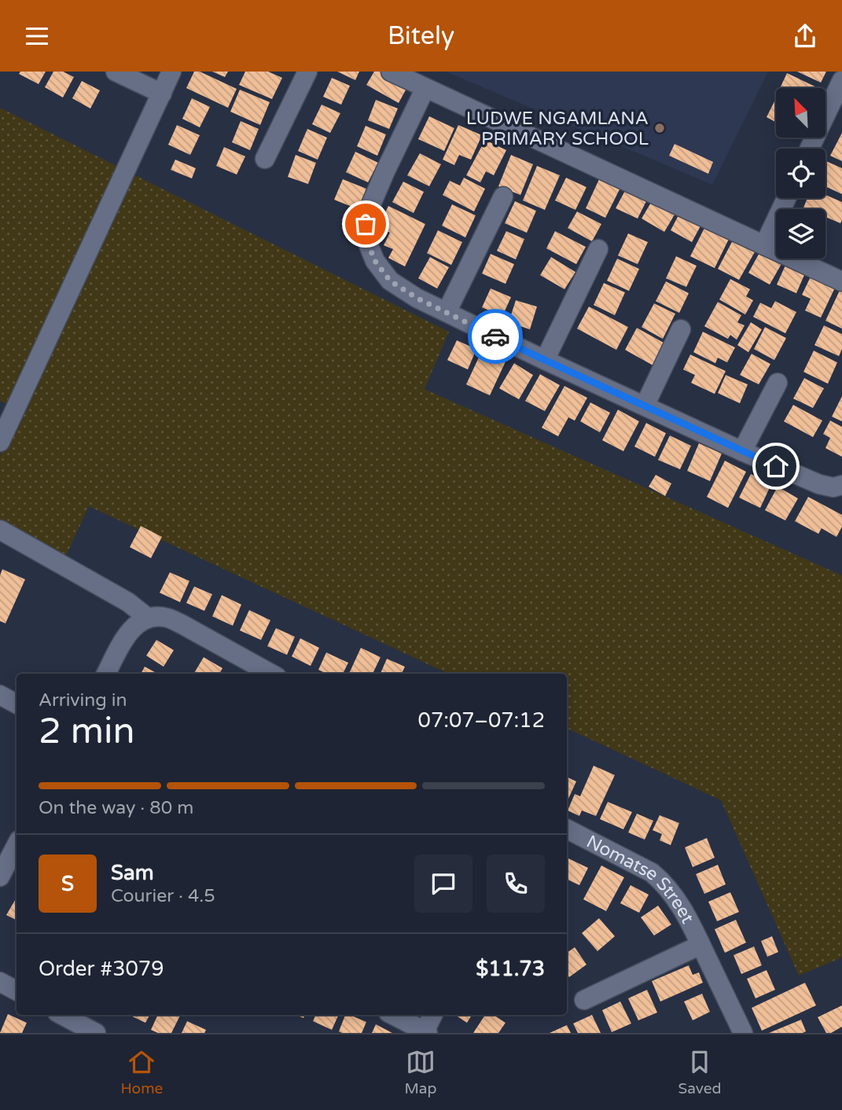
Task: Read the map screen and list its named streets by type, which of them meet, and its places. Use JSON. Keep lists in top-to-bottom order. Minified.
{"streets":{"street":["Nomatse Street"]},"places":["LUDWE NGAMLANA PRIMARY SCHOOL"],"north":"top left","page":{"header":"Bitely","heading":["2 min","Arriving in","07:07–07:12"],"panel":["Sam","Courier · 4.5","Order #3079","$11.73"],"bar":"On the way · 80 m","round":"S","tabs":["Home","Map","Saved"]}}
